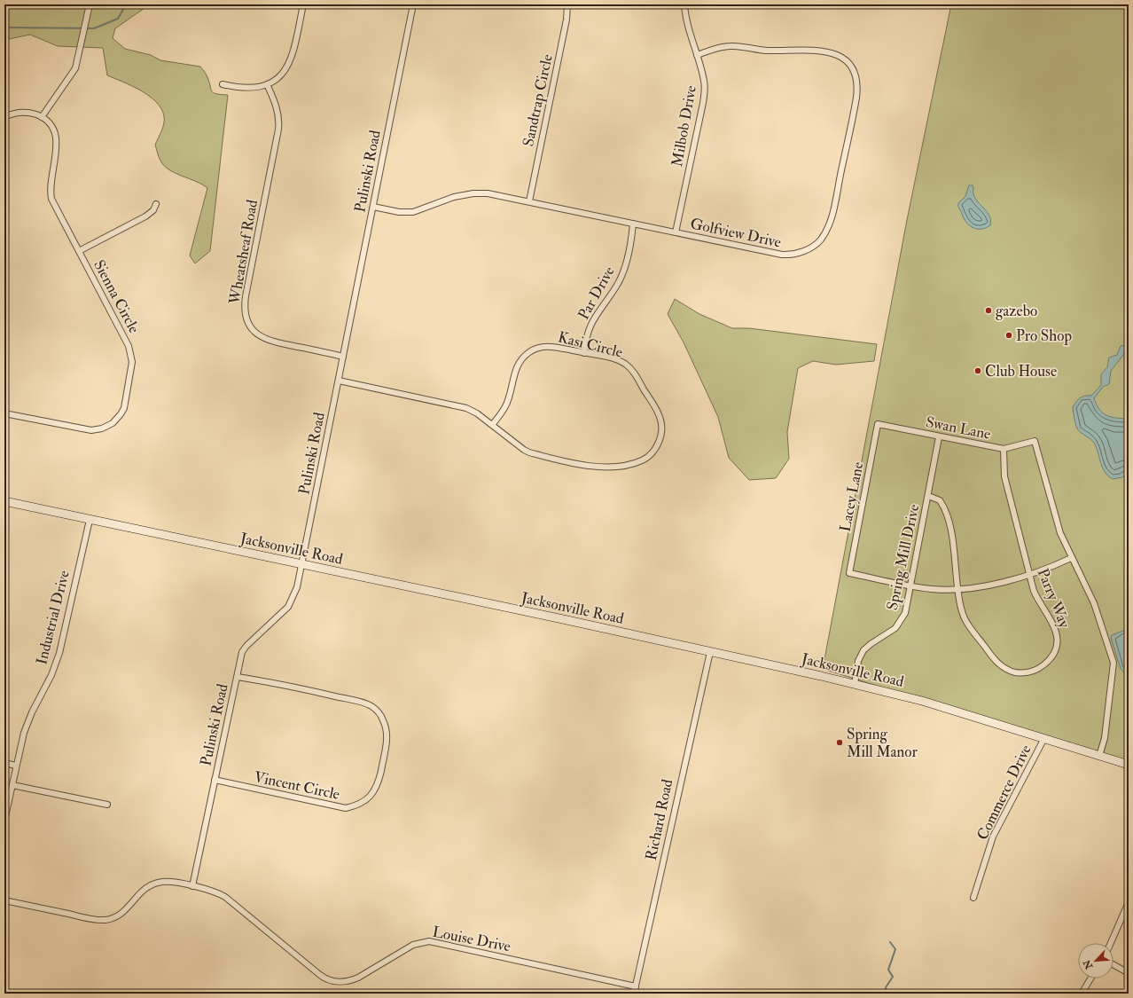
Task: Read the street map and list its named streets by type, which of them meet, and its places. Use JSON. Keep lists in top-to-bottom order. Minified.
{"streets":{"main road":["Jacksonville Road"],"street":["Sandtrap Circle","Milbob Drive","Pulinski Road","Golfview Drive","Wheatsheaf Road","Par Drive","Sienna Circle","Kasi Circle","Swan Lane","Lacey Lane","Spring Mill Drive","Parry Way","Industrial Drive","Vincent Circle","Commerce Drive","Richard Road","Louise Drive"]},"crossings":[["Sandtrap Circle","Golfview Drive"],["Milbob Drive","Golfview Drive"],["Pulinski Road","Golfview Drive"],["Pulinski Road","Wheatsheaf Road"],["Pulinski Road","Kasi Circle"],["Pulinski Road","Jacksonville Road"],["Pulinski Road","Vincent Circle"],["Pulinski Road","Louise Drive"],["Golfview Drive","Par Drive"],["Par Drive","Kasi Circle"],["Swan Lane","Lacey Lane"],["Swan Lane","Spring Mill Drive"],["Swan Lane","Parry Way"],["Lacey Lane","Spring Mill Drive"],["Jacksonville Road","Spring Mill Drive"],["Jacksonville Road","Industrial Drive"],["Jacksonville Road","Commerce Drive"],["Jacksonville Road","Richard Road"],["Spring Mill Drive","Parry Way"],["Richard Road","Louise Drive"]],"places":["gazebo","Pro Shop","Club House","Spring Mill Manor"],"north":"bottom left"}
